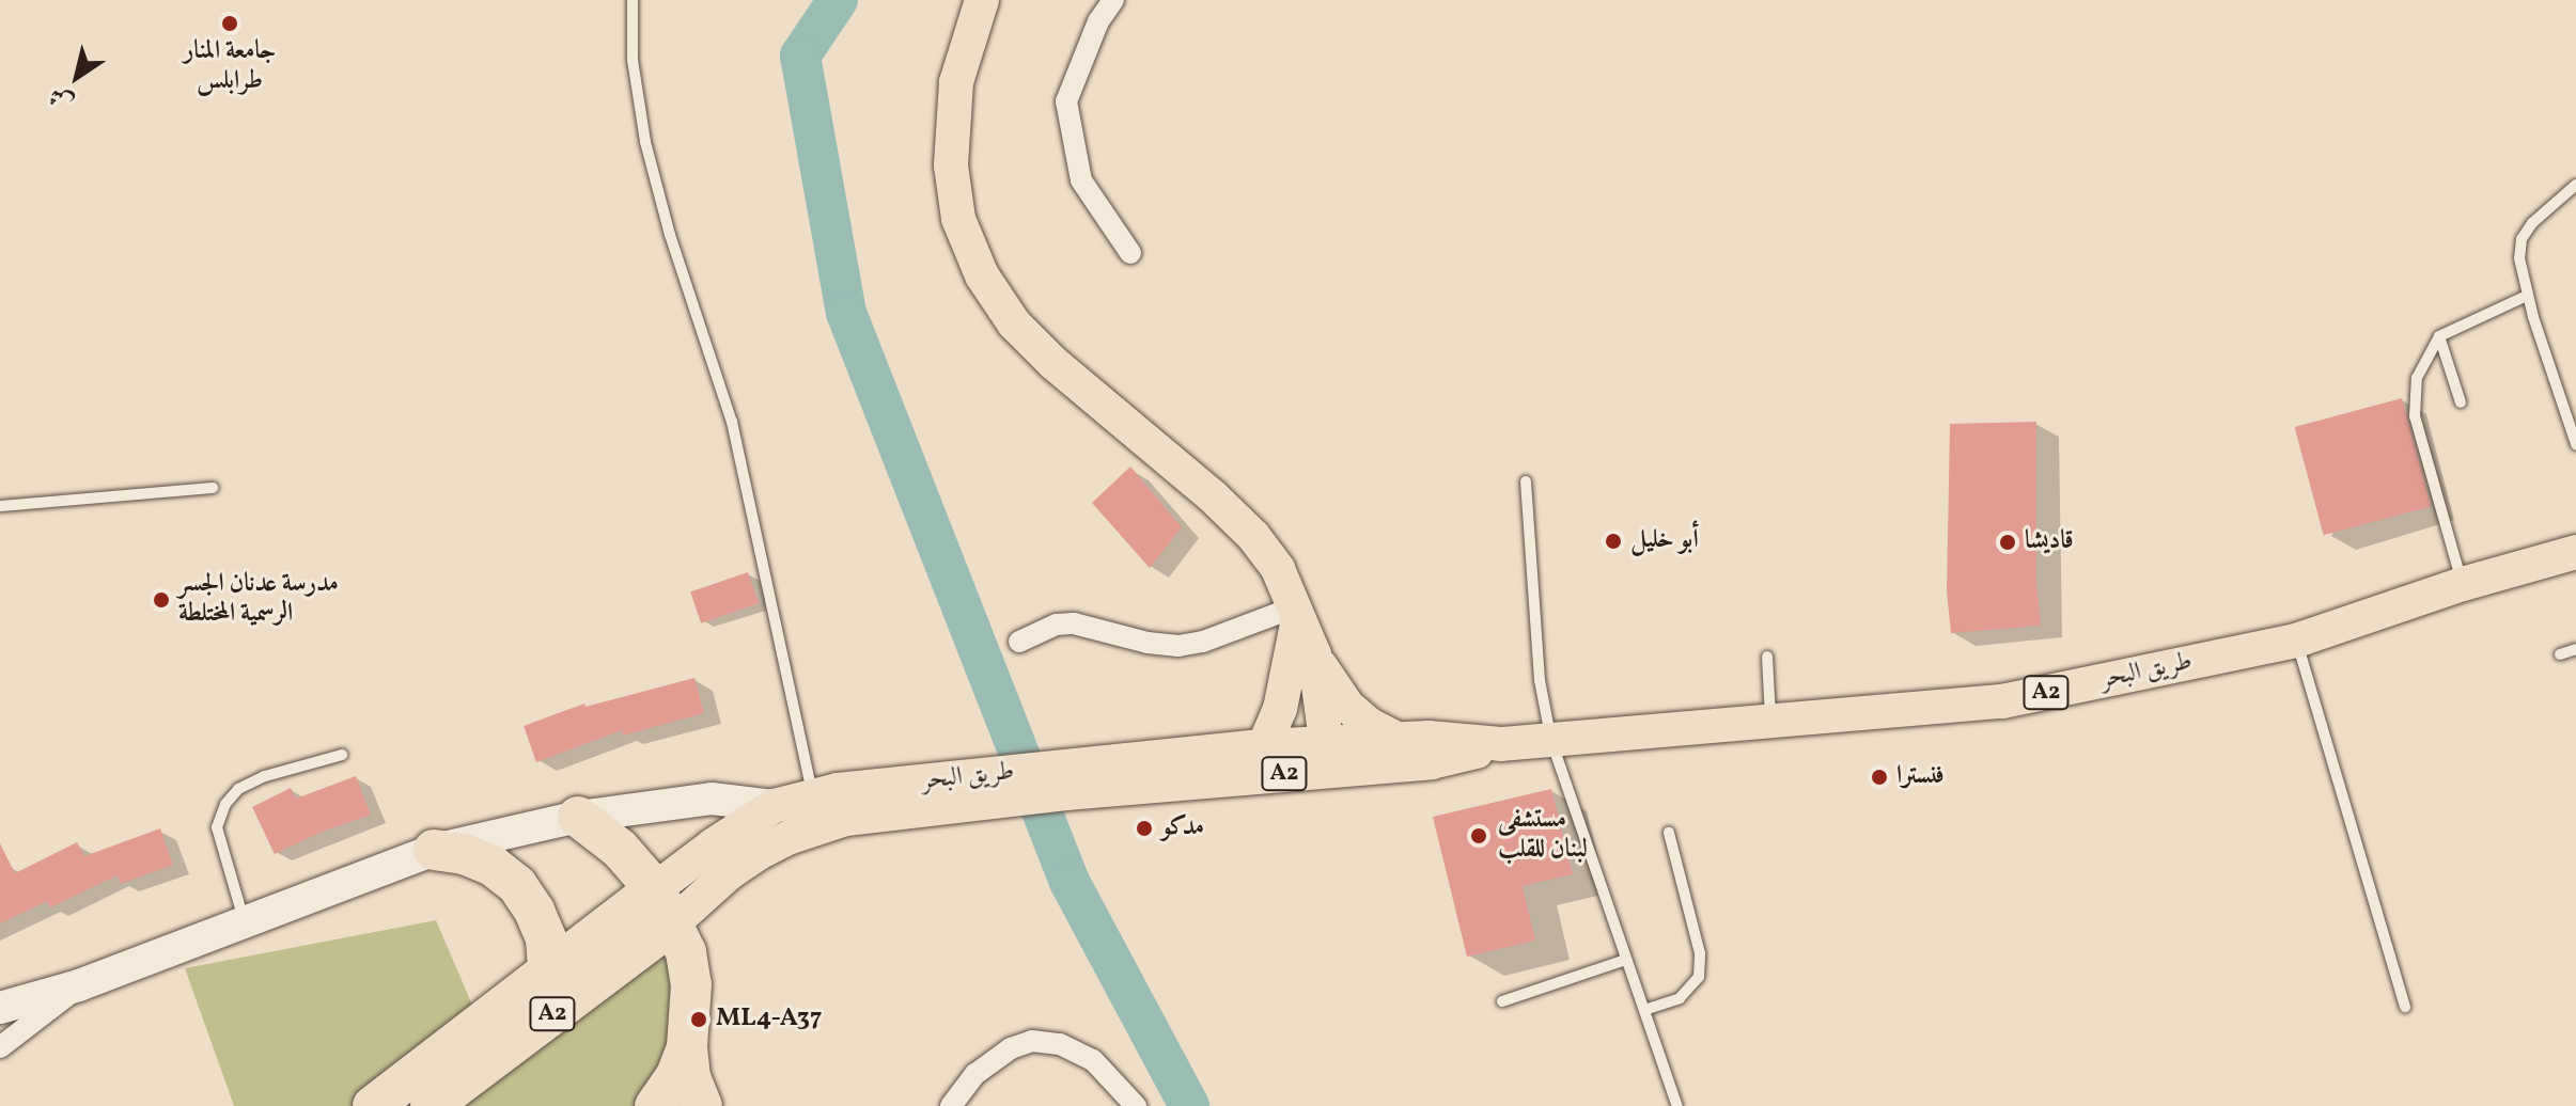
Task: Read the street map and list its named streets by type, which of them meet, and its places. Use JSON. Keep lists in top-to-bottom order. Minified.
{"streets":{"highway":["طريق البحر","A2"]},"crossings":[["طريق البحر","A2"]],"places":["جامعة المنار طرابلس","أبو خليل","قاديشا","مدرسة عدنان الجسر الرسمية المختلطة","فنسترا","مدكو","مستشفى لبنان للقلب","ML4-A37"],"north":"bottom left"}
